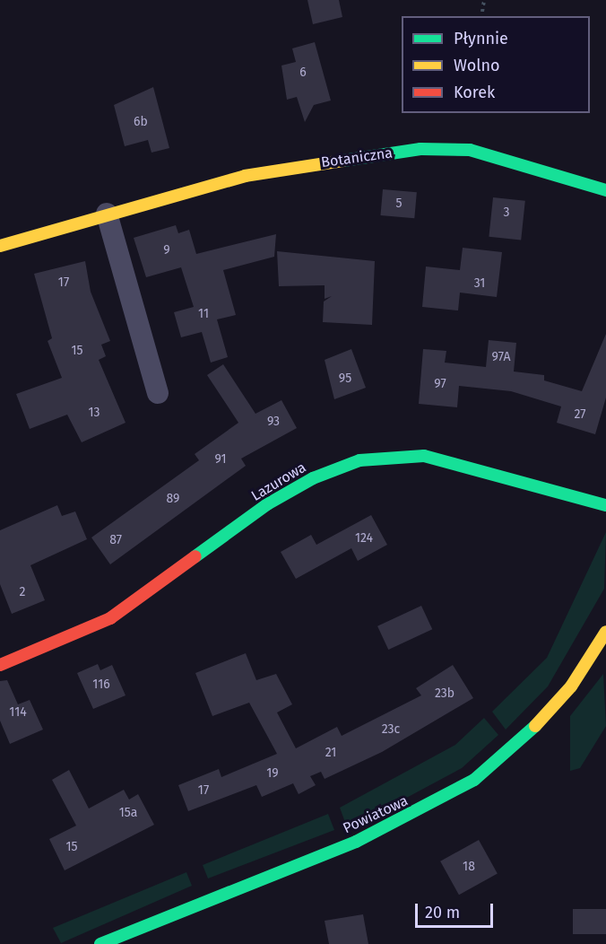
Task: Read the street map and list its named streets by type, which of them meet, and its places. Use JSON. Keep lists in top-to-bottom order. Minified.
{"streets":{"street":["Botaniczna","Lazurowa","Powiatowa"]},"house_numbers":["6","6b","5","3","9","17","31","11","15","97A","95","97","13","27","93","91","89","124","87","2","116","23b","114","23c","21","19","17","15a","15","18"],"legend":["Płynnie","Wolno","Korek"],"scale_bar":"20 m"}
